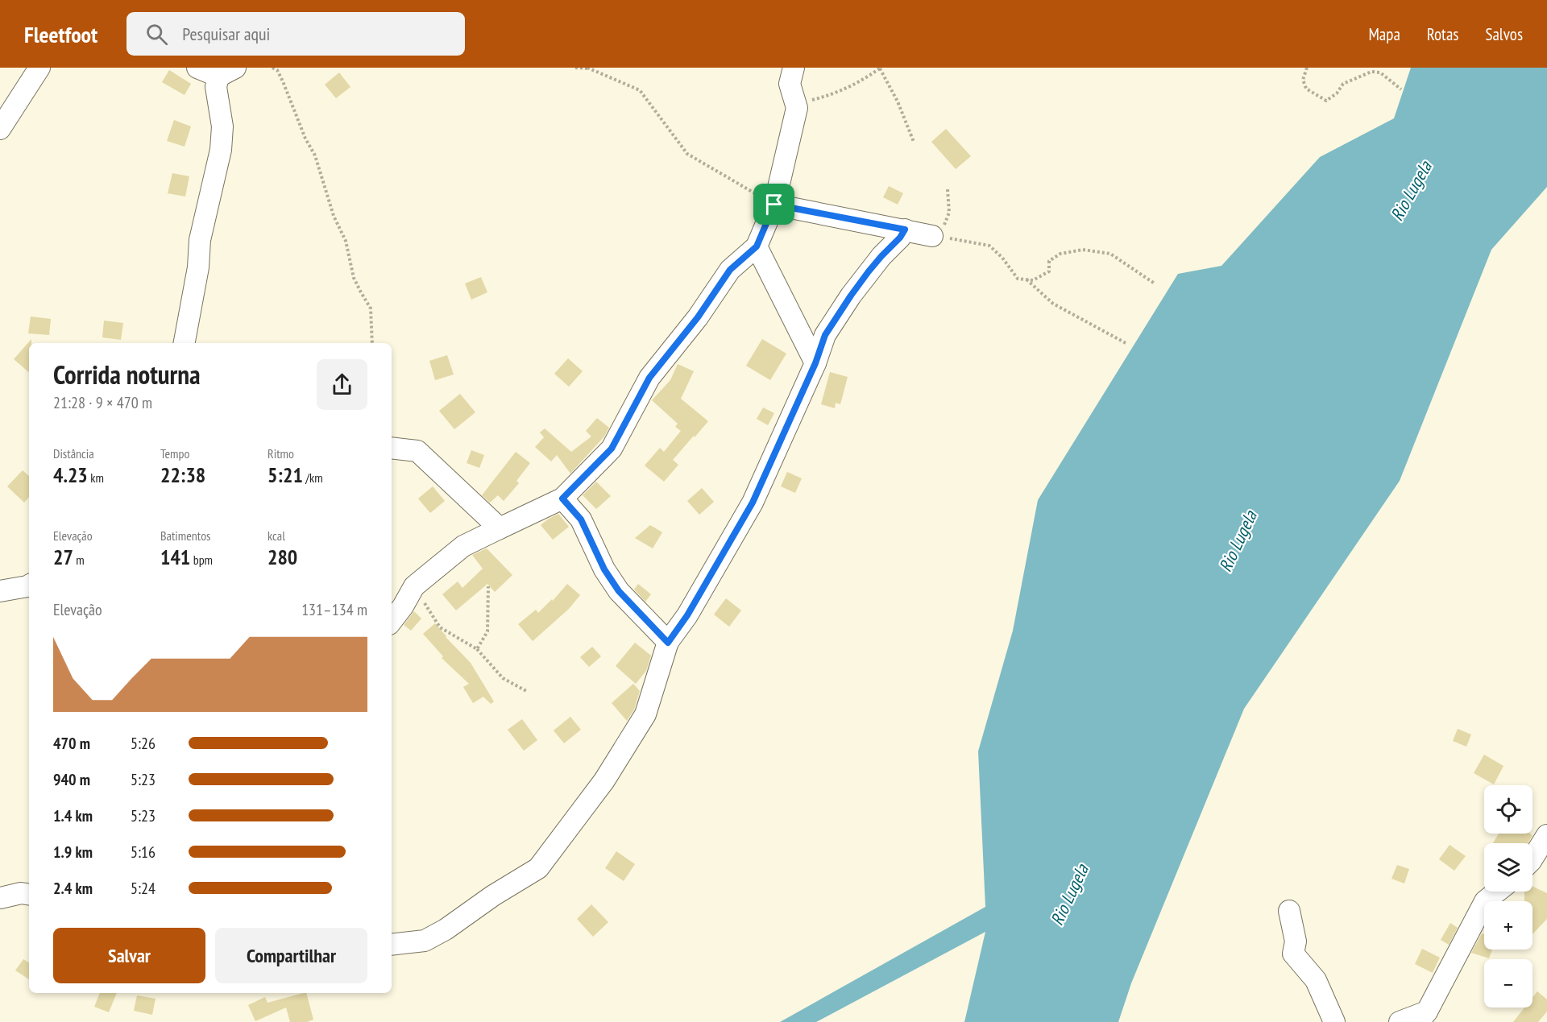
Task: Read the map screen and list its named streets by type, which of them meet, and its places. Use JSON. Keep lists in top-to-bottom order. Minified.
{"water":["Rio Lugela"],"page":{"header":"Fleetfoot","search":"Pesquisar aqui","nav":["Mapa","Rotas","Salvos"],"heading":["Corrida noturna","21:28 · 9 × 470 m"],"stats":[["Distância","4.23 km"],["Tempo","22:38"],["Ritmo","5:21 /km"],["Elevação","27 m"],["Batimentos","141 bpm"],["kcal","280"]],"chart":["Elevação","131–134 m"],"list":[{"name":"470 m","note":"5:26"},{"name":"940 m","note":"5:23"},{"name":"1.4 km","note":"5:23"},{"name":"1.9 km","note":"5:16"},{"name":"2.4 km","note":"5:24"}],"map_buttons":["+","−"],"buttons":["Salvar","Compartilhar"]}}
